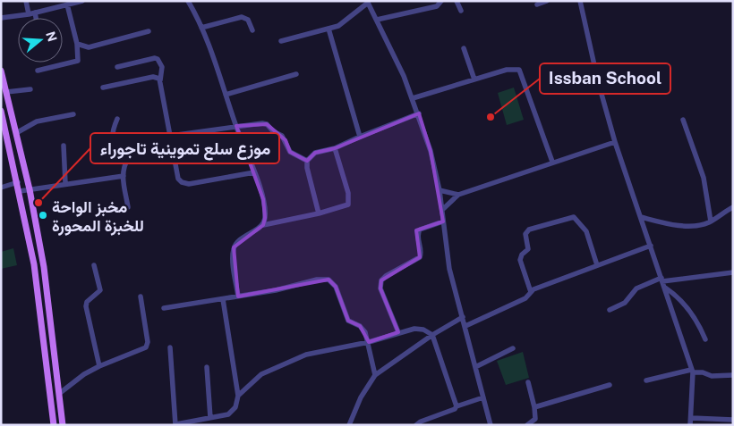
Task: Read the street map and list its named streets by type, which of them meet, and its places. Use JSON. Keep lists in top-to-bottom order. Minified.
{"places":["Issban School","موزع سلع تموينية تاجوراء","مخبز الواحة للخبزة المحورة"],"north":"right"}
